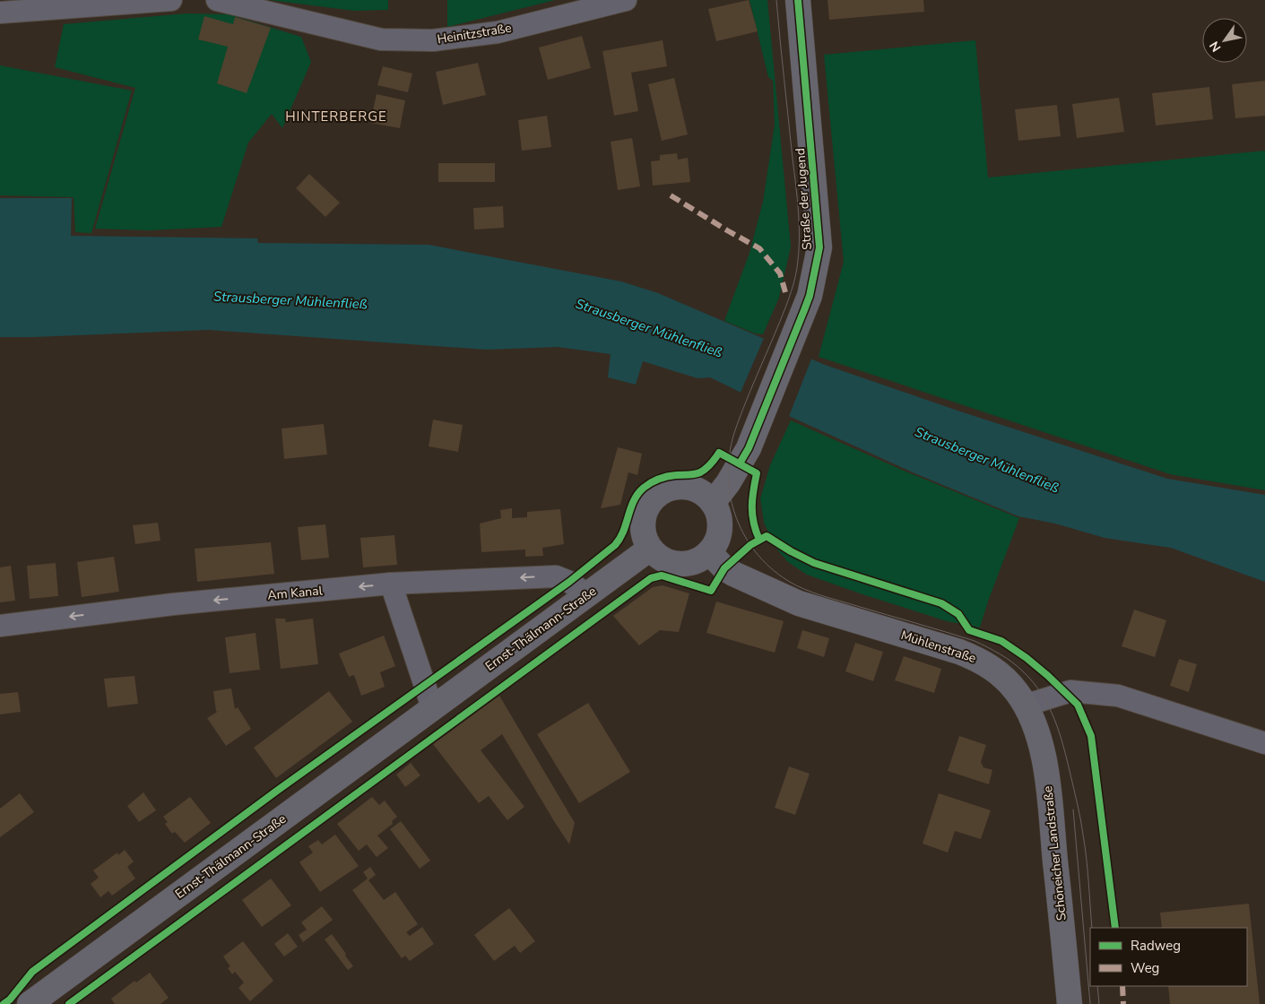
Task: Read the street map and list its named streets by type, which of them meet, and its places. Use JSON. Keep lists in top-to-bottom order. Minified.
{"streets":{"main road":["Straße der Jugend","Ernst-Thälmann-Straße","Mühlenstraße","Schöneicher Landstraße"],"street":["Heinitzstraße","Am Kanal"]},"crossings":[["Straße der Jugend","Ernst-Thälmann-Straße"],["Straße der Jugend","Mühlenstraße"],["Am Kanal","Ernst-Thälmann-Straße"],["Ernst-Thälmann-Straße","Mühlenstraße"],["Mühlenstraße","Schöneicher Landstraße"]],"one_way":["Am Kanal"],"districts":["HINTERBERGE"],"water":["Strausberger Mühlenfließ"],"legend":["Radweg","Weg"],"north":"bottom left"}
